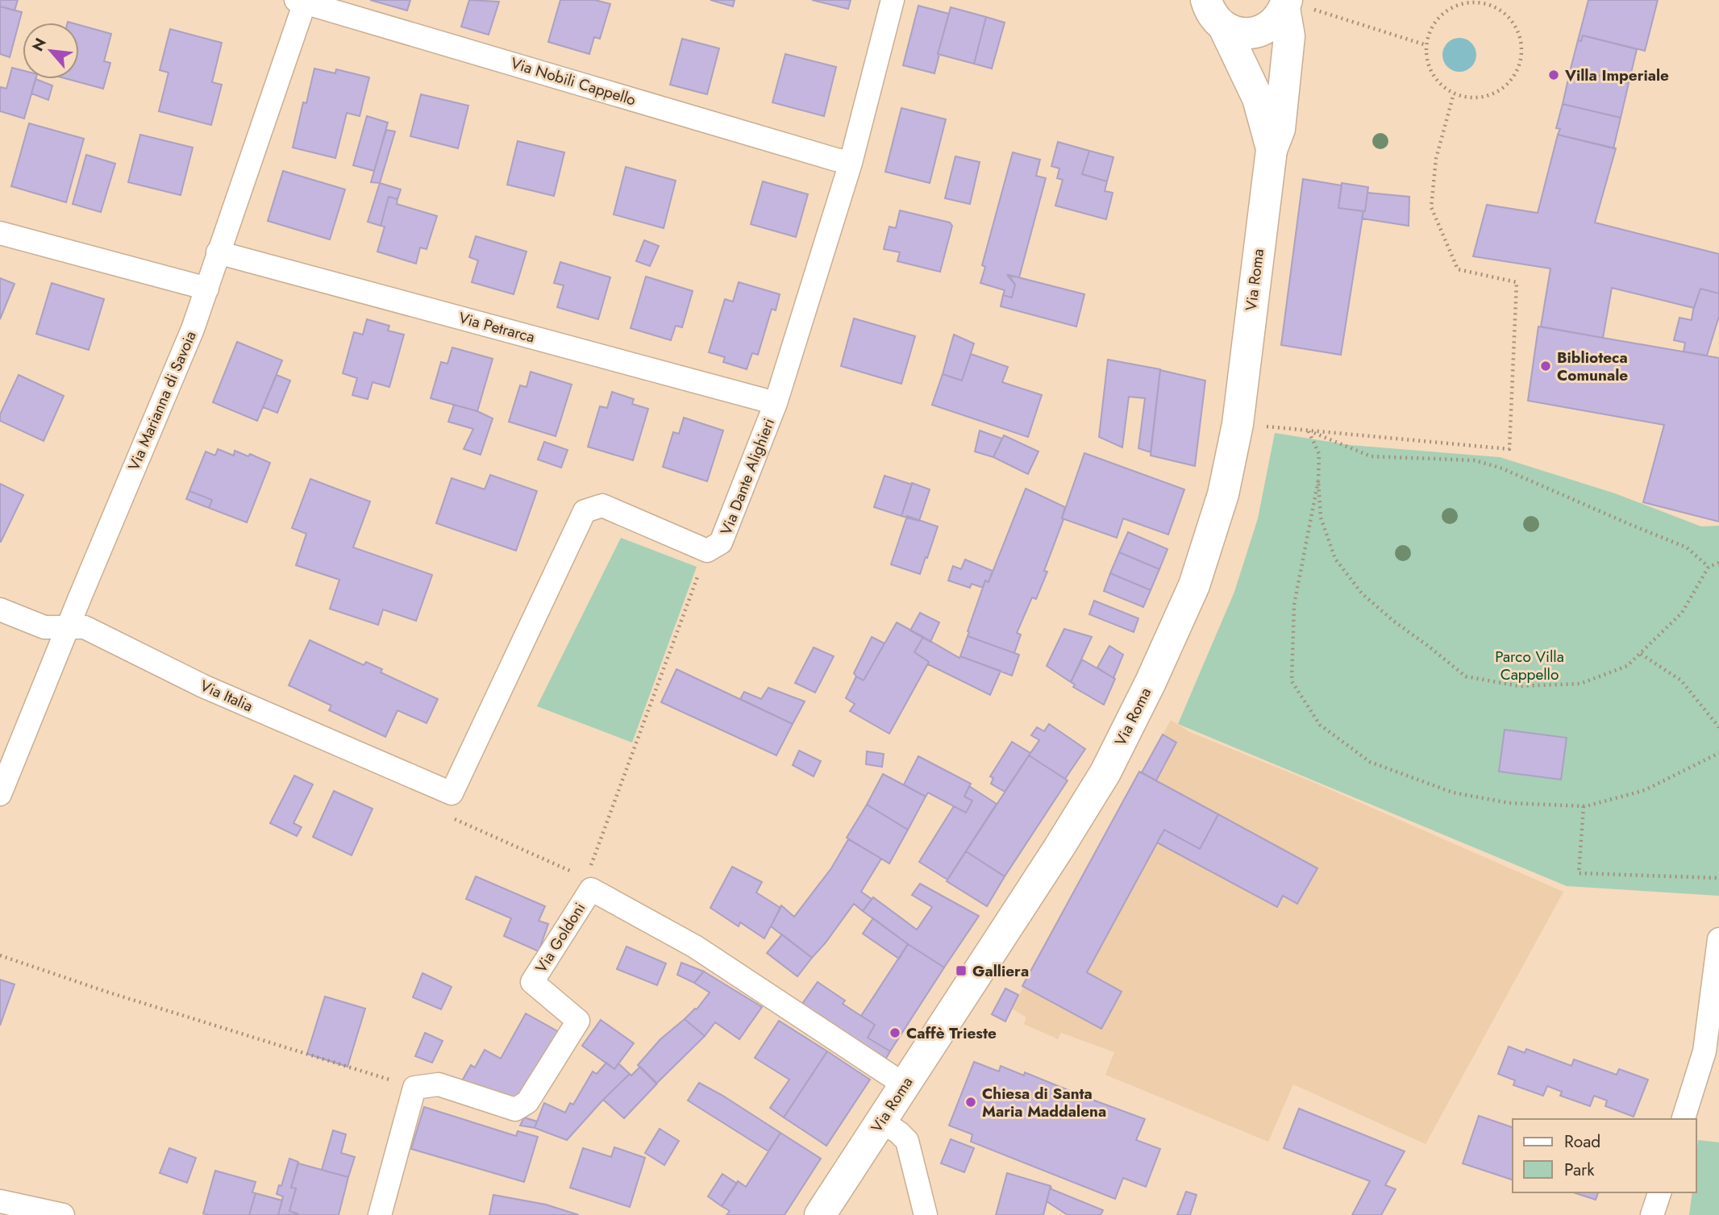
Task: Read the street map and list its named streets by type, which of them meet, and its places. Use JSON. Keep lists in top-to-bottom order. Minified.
{"streets":{"main road":["Via Roma"],"street":["Via Nobili Cappello","Via Petrarca","Via Marianna di Savoia","Via Dante Alighieri","Via Italia","Via Goldoni"]},"crossings":[["Via Nobili Cappello","Via Marianna di Savoia"],["Via Nobili Cappello","Via Dante Alighieri"],["Via Roma","Via Goldoni"],["Via Petrarca","Via Marianna di Savoia"],["Via Petrarca","Via Dante Alighieri"],["Via Marianna di Savoia","Via Italia"],["Via Dante Alighieri","Via Italia"]],"parks":["Parco Villa Cappello"],"places":{"other":["Villa Imperiale","Biblioteca Comunale","Caffè Trieste","Chiesa di Santa Maria Maddalena"],"transit":["Galliera"]},"legend":["Road","Park"],"north":"top left"}
